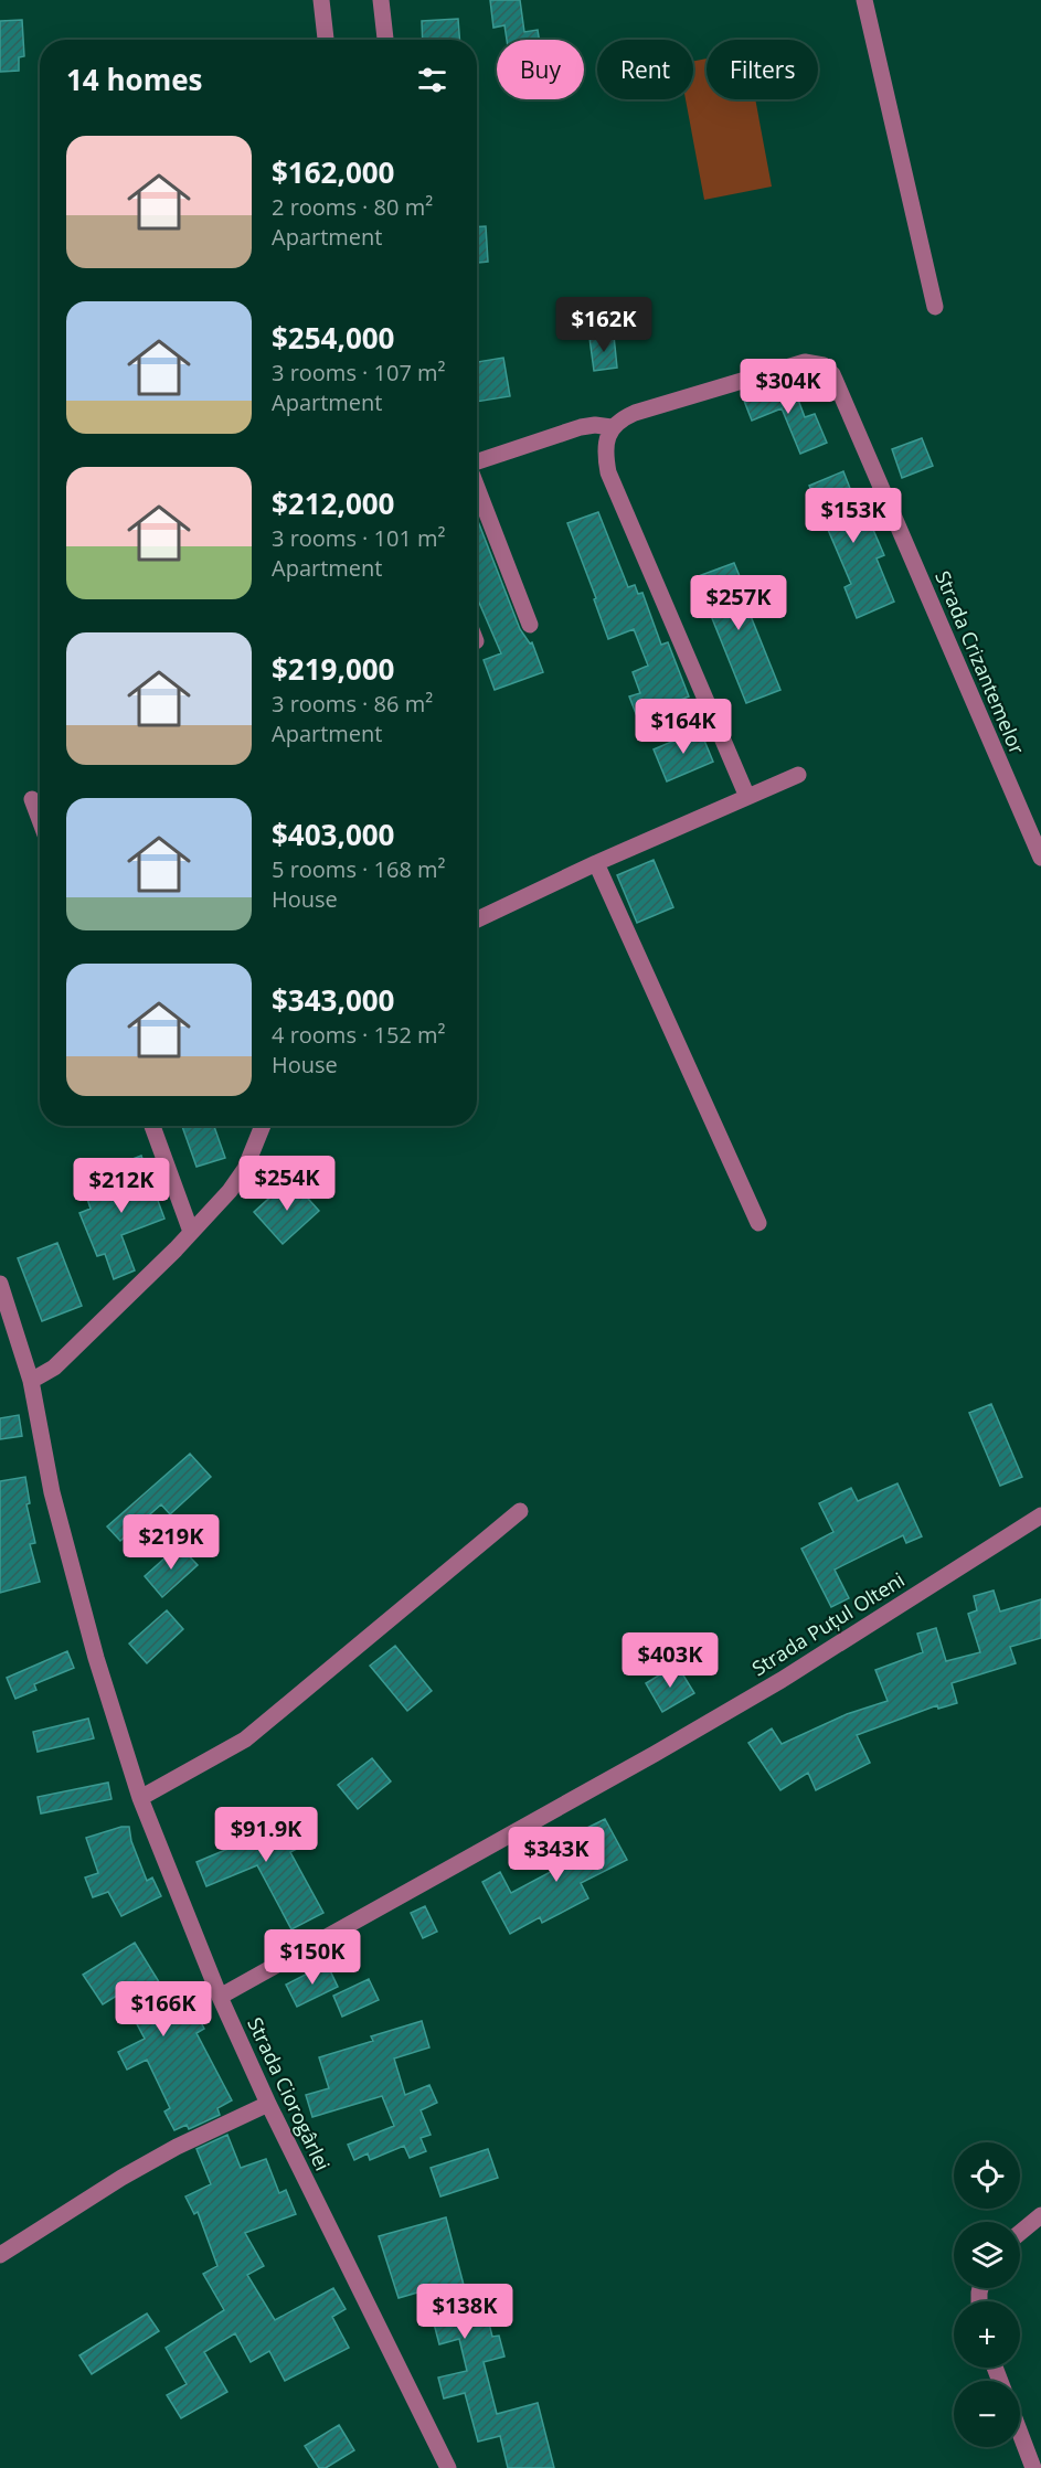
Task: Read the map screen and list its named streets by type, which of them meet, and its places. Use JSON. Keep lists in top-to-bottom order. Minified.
{"streets":{"street":["Strada Crizantemelor","Strada Puțul Olteni","Strada Ciorogârlei"]},"crossings":[["Strada Puțul Olteni","Strada Ciorogârlei"]],"page":{"chip":["Buy","Rent","Filters"],"heading":"14 homes","list":[{"name":"$162,000","note":"2 rooms · 80 m² · Apartment"},{"name":"$254,000","note":"3 rooms · 107 m² · Apartment"},{"name":"$212,000","note":"3 rooms · 101 m² · Apartment"},{"name":"$219,000","note":"3 rooms · 86 m² · Apartment"},{"name":"$403,000","note":"5 rooms · 168 m² · House"},{"name":"$343,000","note":"4 rooms · 152 m² · House"}],"price":["$162K","$304K","$153K","$257K","$164K","$254K","$212K","$219K","$403K","$91.9K","$343K","$150K","$166K","$138K"],"map_buttons":["+","−"]}}
